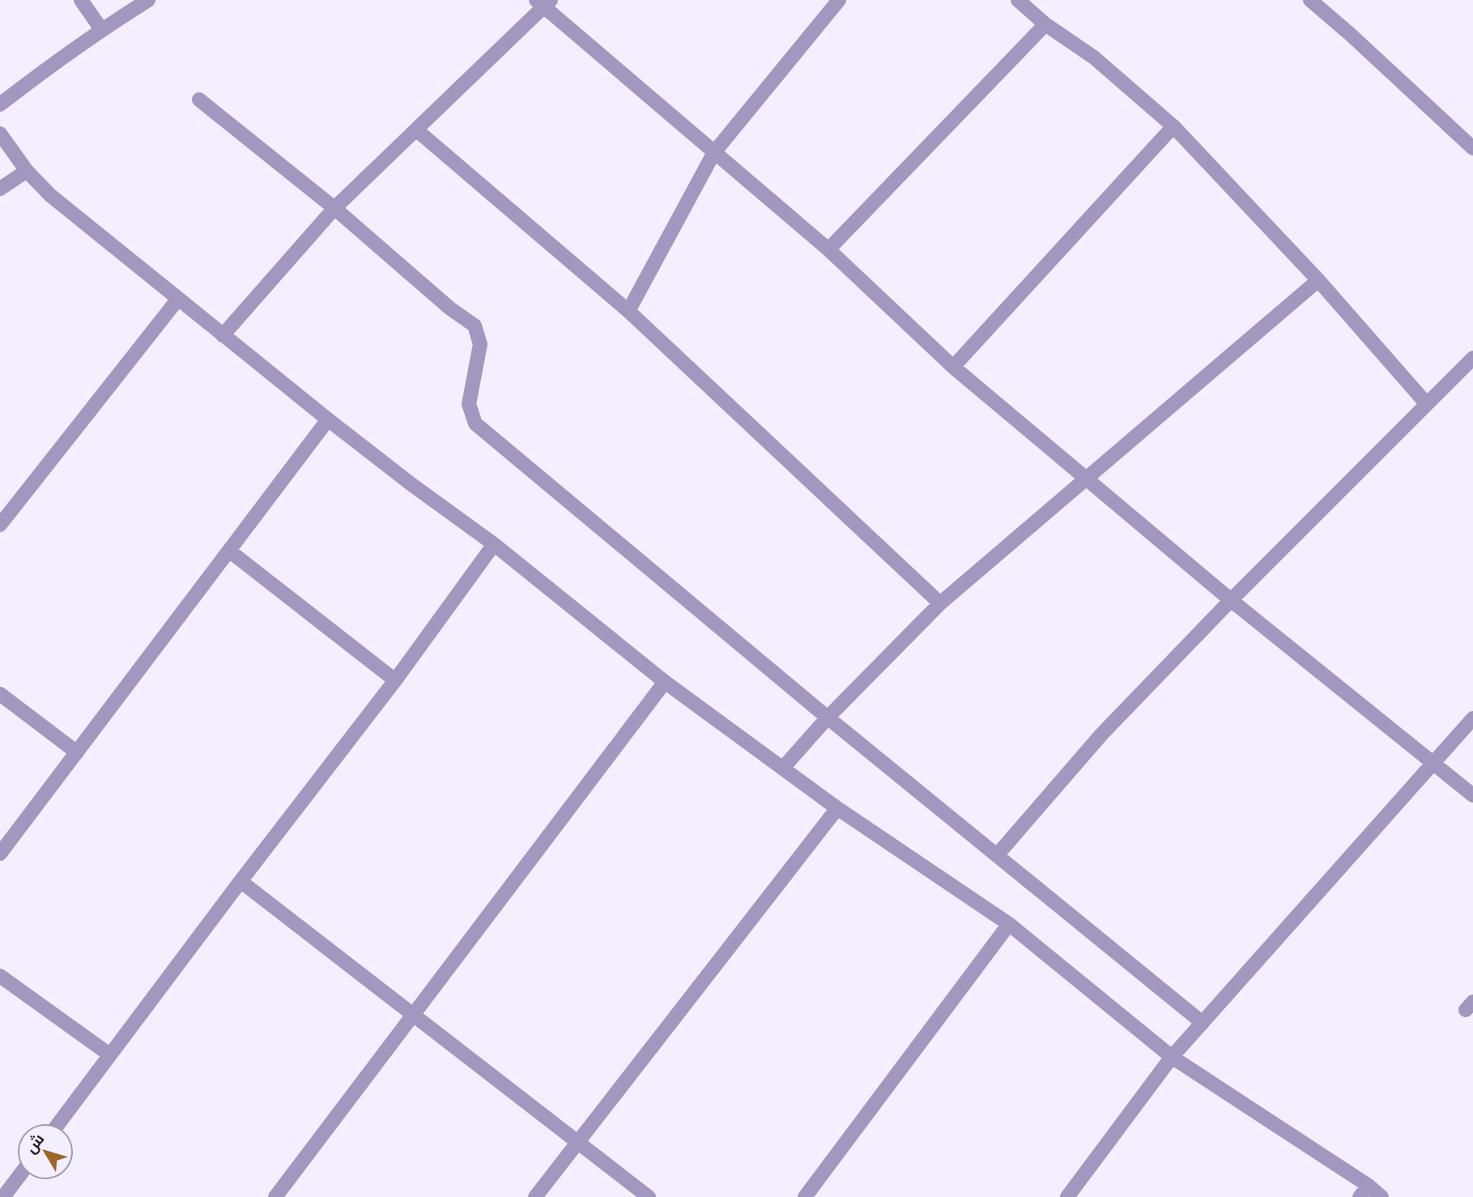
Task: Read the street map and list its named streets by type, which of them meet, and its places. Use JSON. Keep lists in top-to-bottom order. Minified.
{"north":"top left"}
